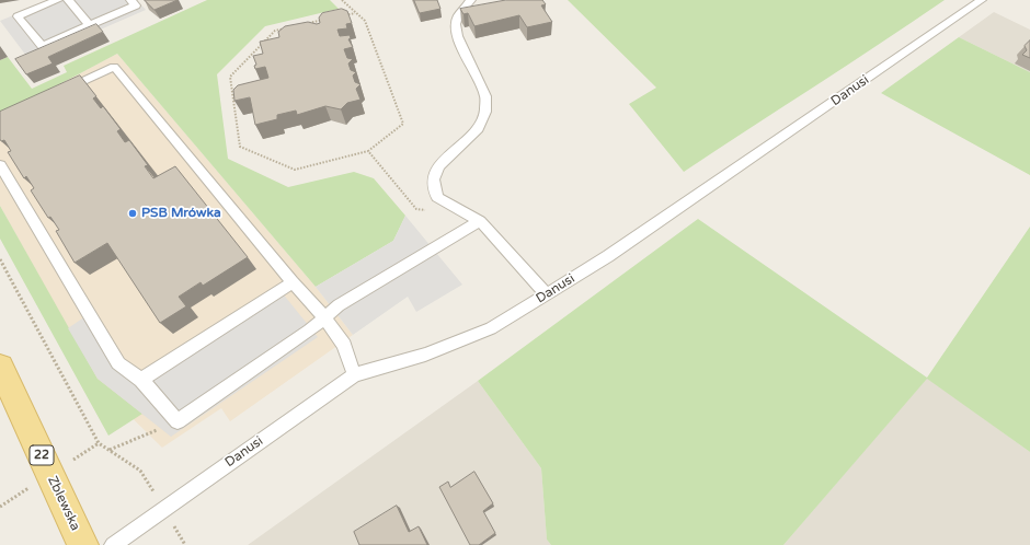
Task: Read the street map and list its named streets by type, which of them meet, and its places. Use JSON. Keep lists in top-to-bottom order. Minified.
{"streets":{"main road":["22","Zblewska"],"lane":["Danusi"]},"places":["PSB Mrówka"]}
